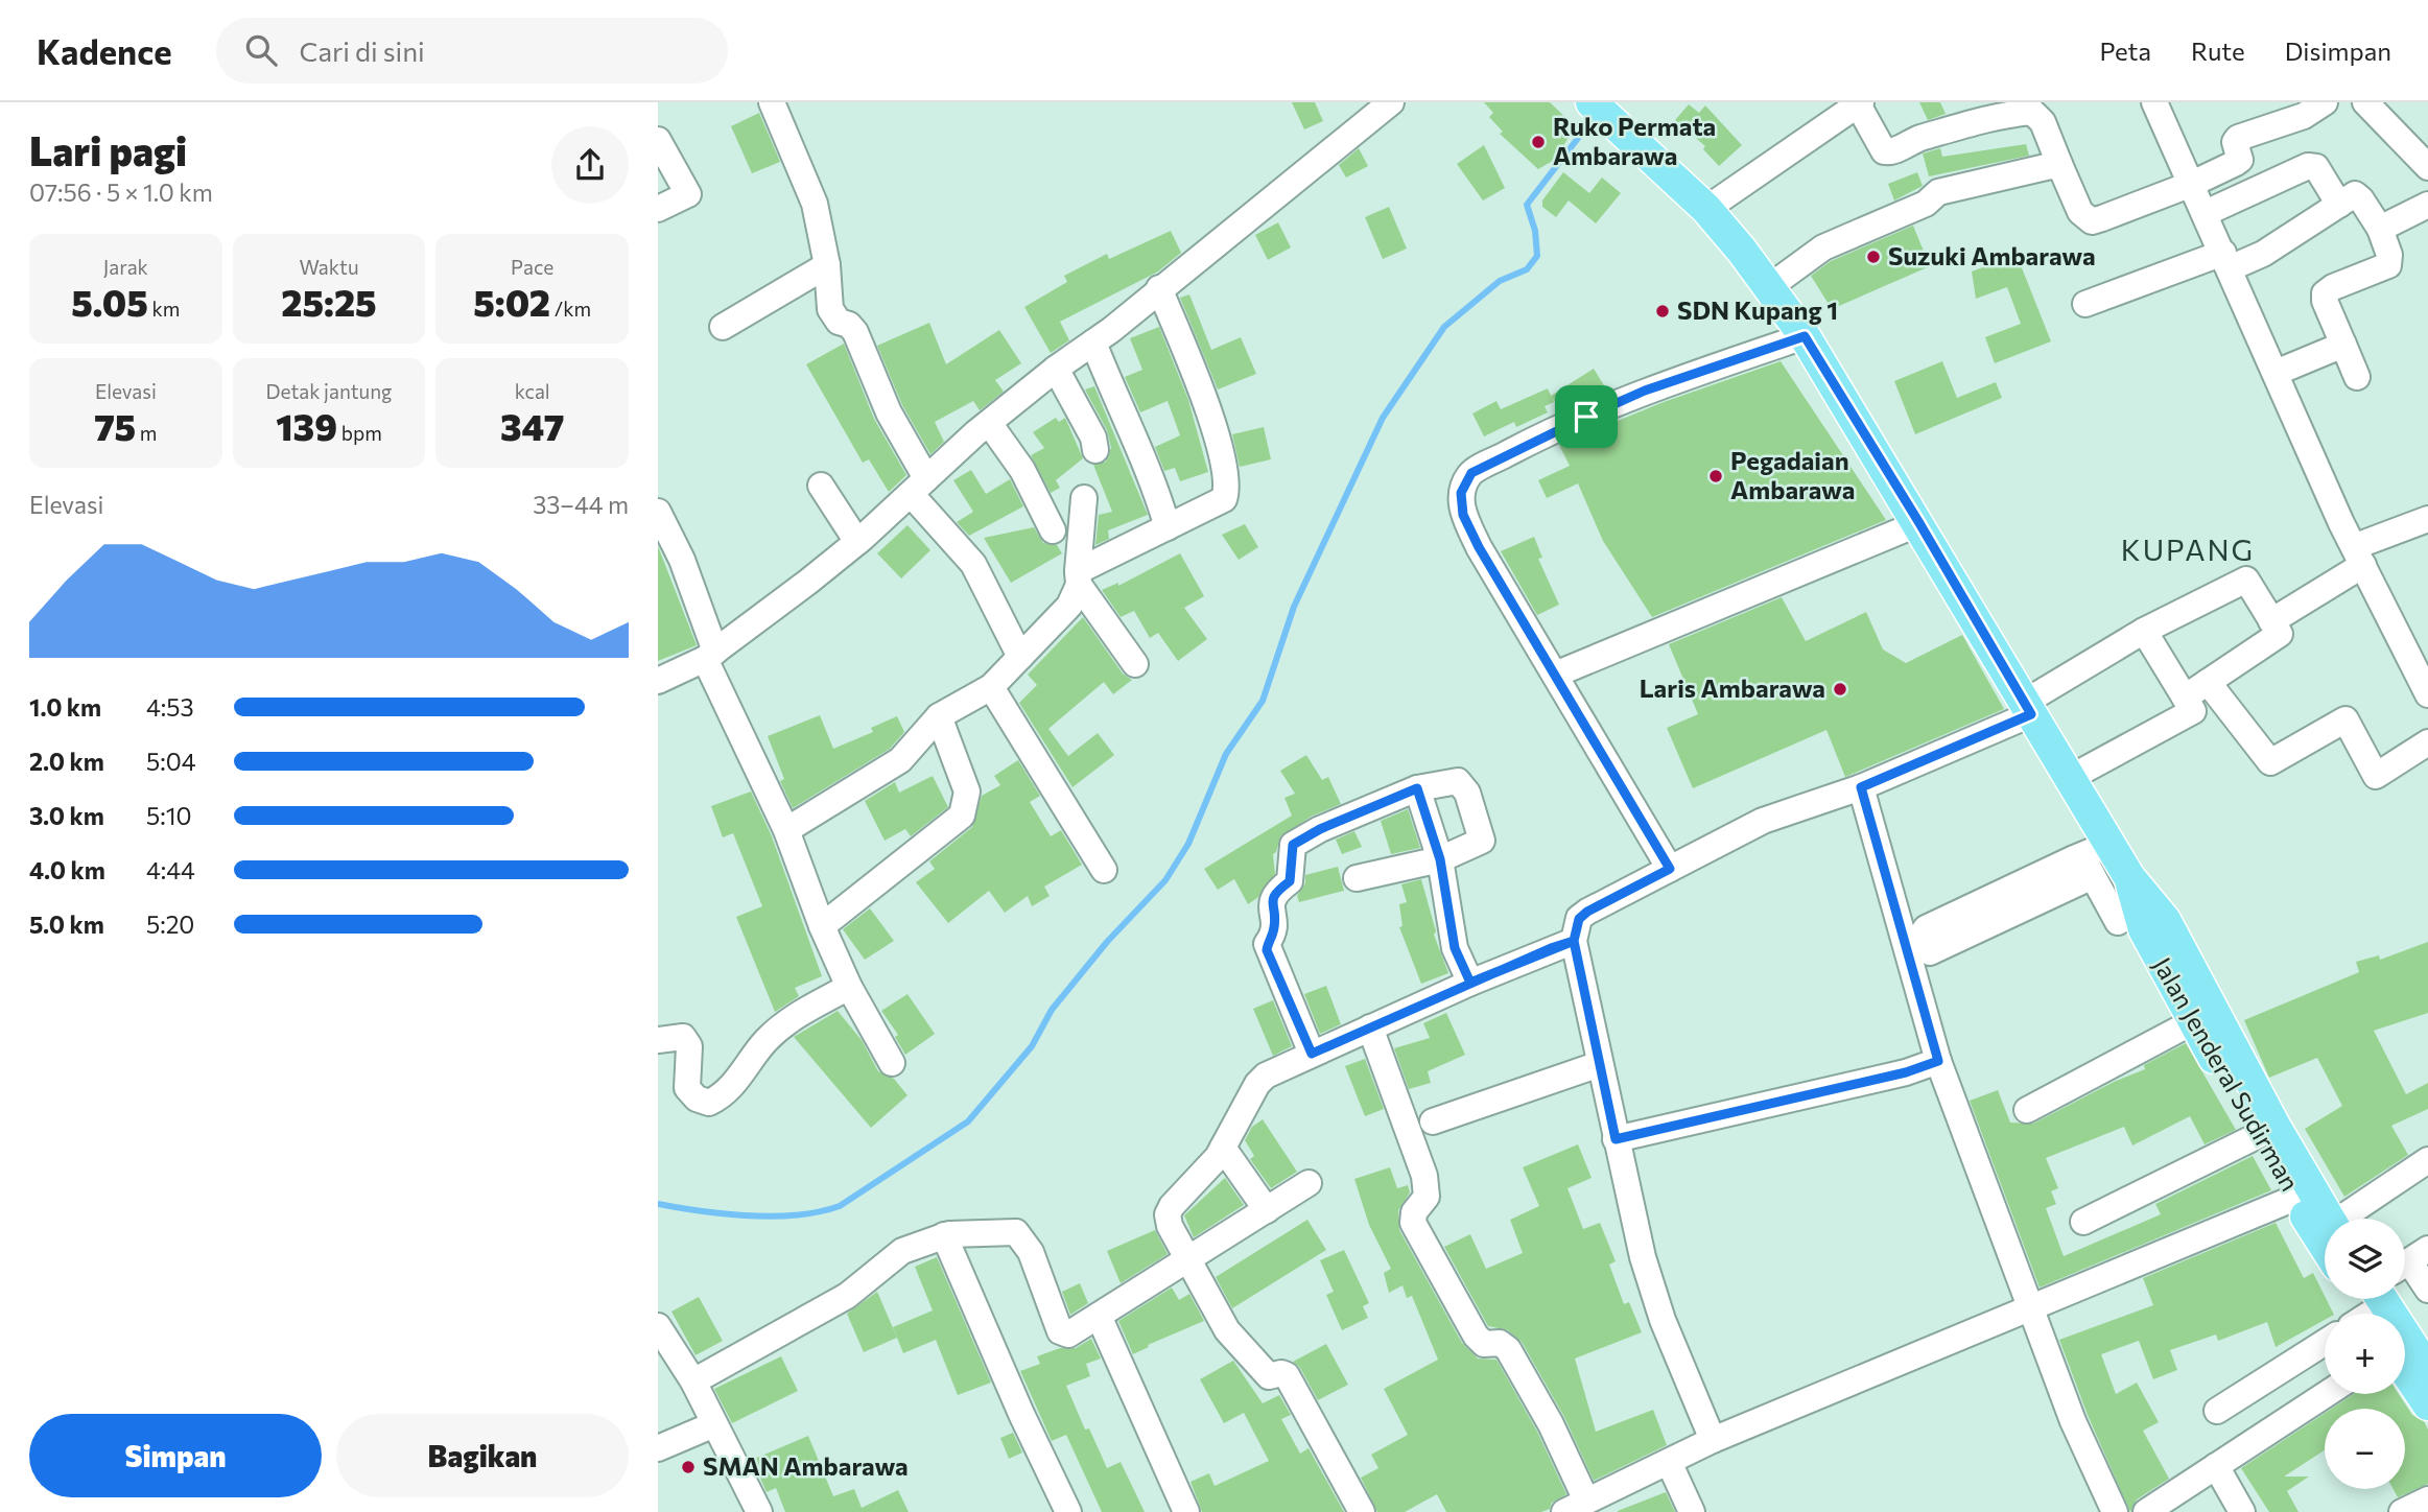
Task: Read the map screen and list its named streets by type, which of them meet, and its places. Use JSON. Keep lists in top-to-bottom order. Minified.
{"streets":{"main road":["Jalan Jenderal Sudirman"]},"districts":["KUPANG"],"places":["Ruko Permata Ambarawa","Suzuki Ambarawa","SDN Kupang 1","Pegadaian Ambarawa","Laris Ambarawa","SMAN Ambarawa"],"page":{"header":"Kadence","search":"Cari di sini","nav":["Peta","Rute","Disimpan"],"heading":["Lari pagi","07:56 · 5 × 1.0 km"],"stats":[["Jarak","5.05 km"],["Waktu","25:25"],["Pace","5:02 /km"],["Elevasi","75 m"],["Detak jantung","139 bpm"],["kcal","347"]],"chart":["Elevasi","33–44 m"],"list":[{"name":"1.0 km","note":"4:53"},{"name":"2.0 km","note":"5:04"},{"name":"3.0 km","note":"5:10"},{"name":"4.0 km","note":"4:44"},{"name":"5.0 km","note":"5:20"}],"map_buttons":["+","−"],"buttons":["Simpan","Bagikan"]}}
